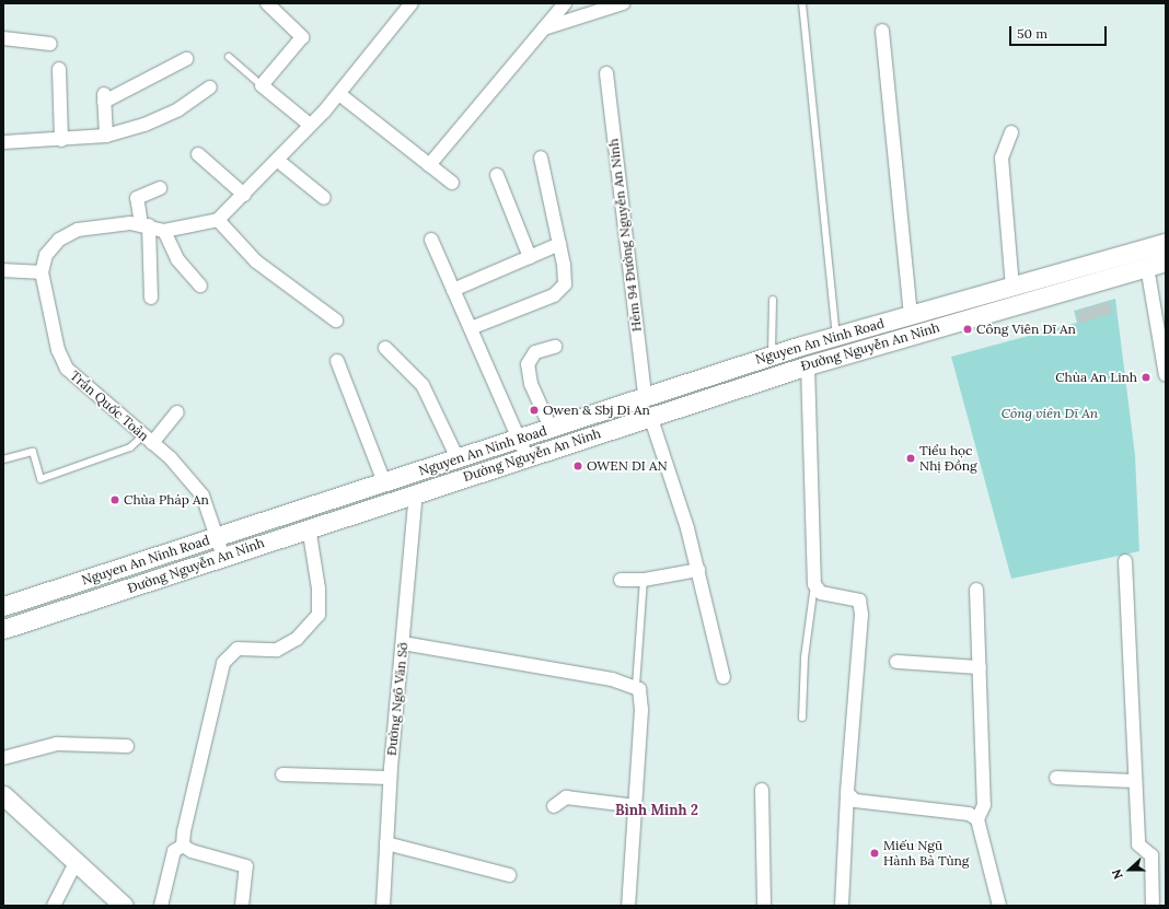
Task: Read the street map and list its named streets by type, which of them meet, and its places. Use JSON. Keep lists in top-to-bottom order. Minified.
{"streets":{"main road":["Nguyen An Ninh Road","Đường Nguyễn An Ninh"],"street":["Hẻm 94 Đường Nguyễn An Ninh","Trần Quốc Toản","Đường Ngô Văn Sở"]},"crossings":[["Hẻm 94 Đường Nguyễn An Ninh","Nguyen An Ninh Road"],["Nguyen An Ninh Road","Trần Quốc Toản"],["Đường Nguyễn An Ninh","Trần Quốc Toản"],["Đường Nguyễn An Ninh","Đường Ngô Văn Sở"]],"districts":["Bình Minh 2"],"parks":["Công viên Dĩ An"],"places":["Công Viên Dĩ An","Chùa An Linh","Owen & Sbj Di An","Tiểu học Nhị Đồng","OWEN DI AN","Chùa Pháp An","Miếu Ngũ Hành Bà Tùng"],"scale_bar":"50 m","north":"left"}
